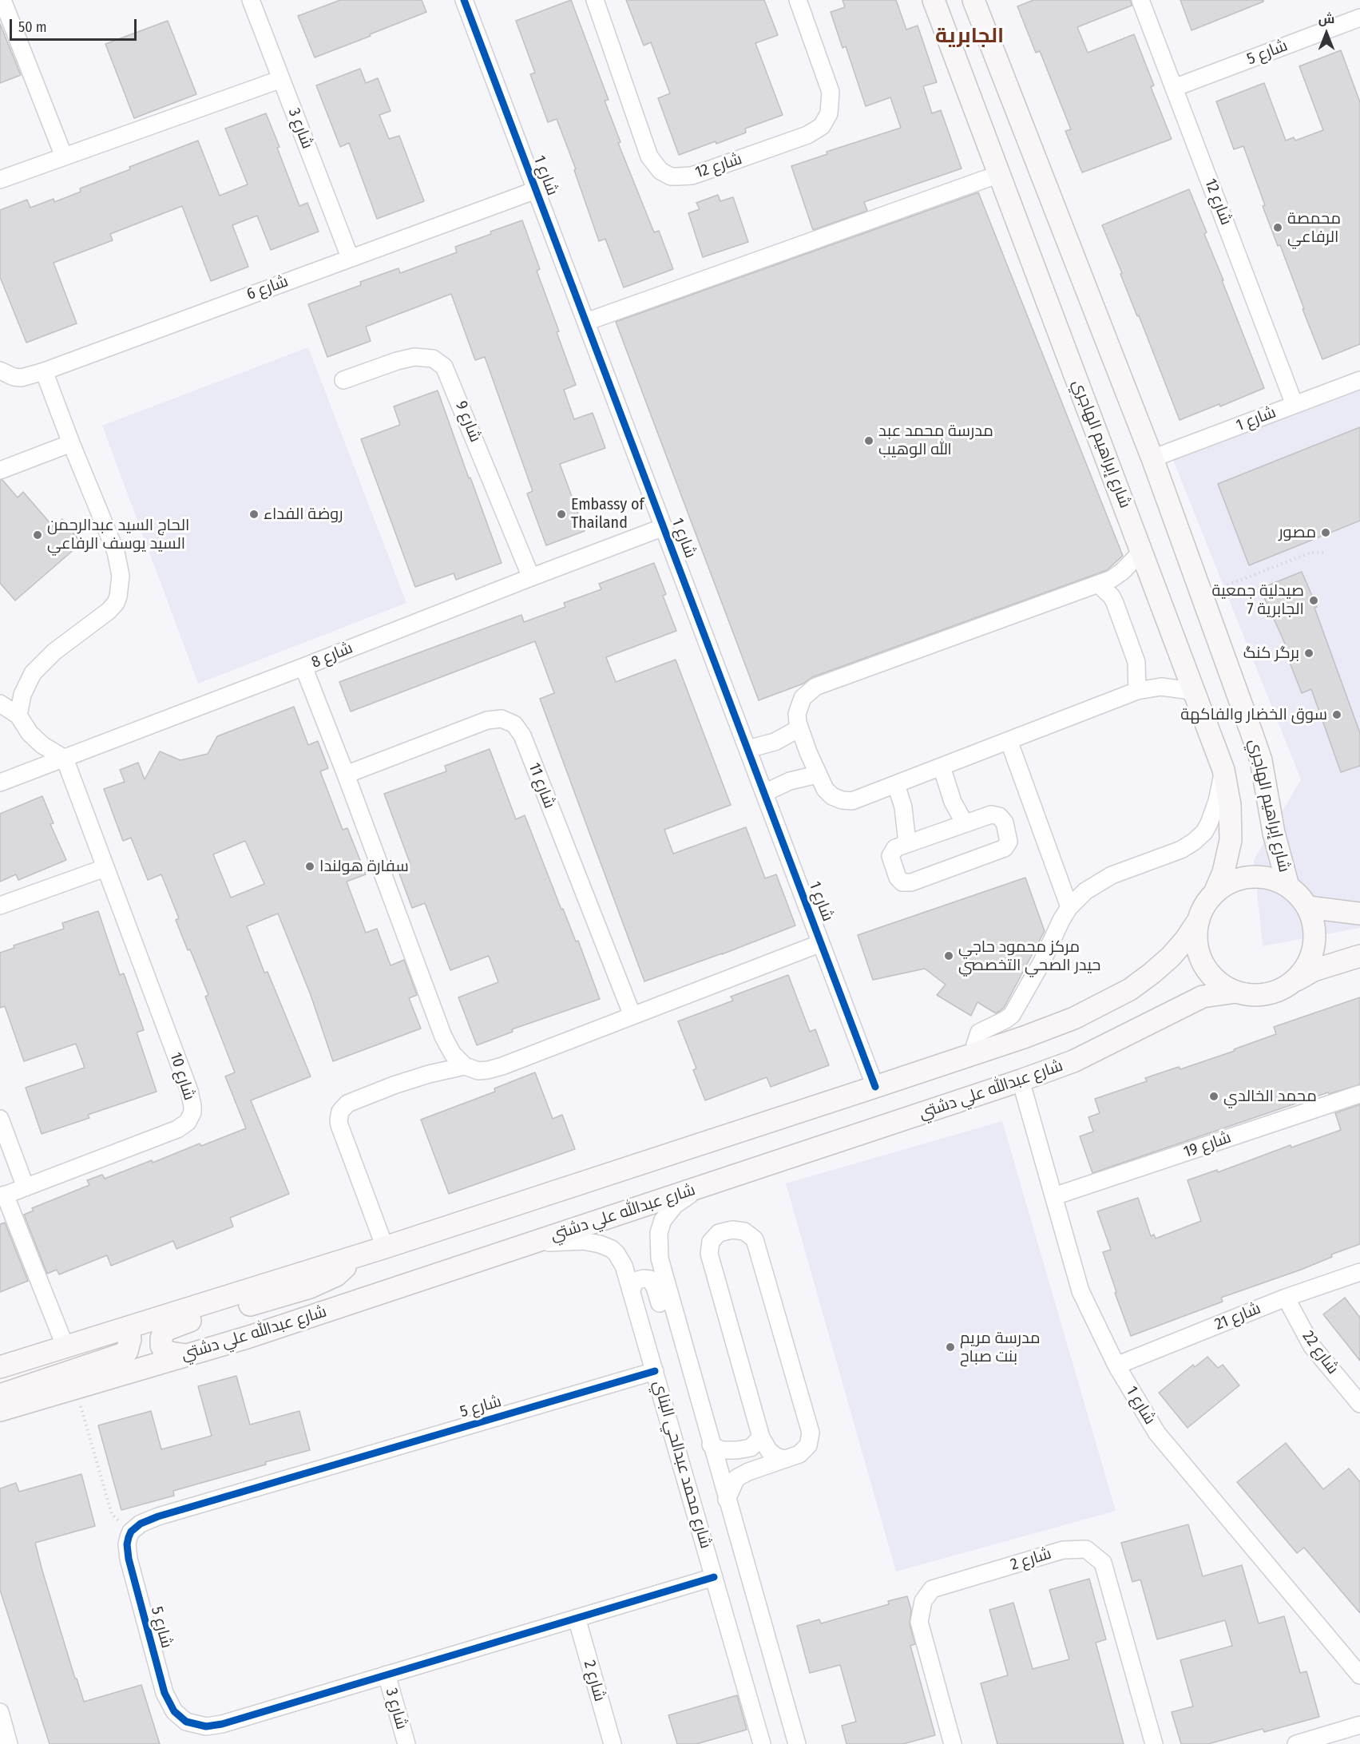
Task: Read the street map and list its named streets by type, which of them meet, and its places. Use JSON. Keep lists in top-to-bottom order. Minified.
{"streets":{"main road":["شارع إبراهيم الهاجري","شارع عبدالله علي دشتي"],"street":["شارع 5","شارع 3","شارع 12","شارع 1","شارع 6","شارع 9","شارع 8","شارع 11","شارع 10","شارع 19","شارع 21","شارع 22","شارع محمد عبدالحي البناي","شارع 2"]},"crossings":[["شارع 5","شارع 3"],["شارع 5","شارع 12"],["شارع 5","شارع محمد عبدالحي البناي"],["شارع 5","شارع 2"],["شارع 3","شارع 6"],["شارع 12","شارع 1"],["شارع 1","شارع 6"],["شارع 1","شارع إبراهيم الهاجري"],["شارع 1","شارع 8"],["شارع 1","شارع عبدالله علي دشتي"],["شارع 1","شارع 19"],["شارع 1","شارع 21"],["شارع 9","شارع 8"],["شارع إبراهيم الهاجري","شارع عبدالله علي دشتي"],["شارع 8","شارع 10"],["شارع عبدالله علي دشتي","شارع محمد عبدالحي البناي"],["شارع 21","شارع 22"]],"districts":["الجابرية"],"places":["محمصة الرفاعي","مدرسة محمد عبد الله الوهيب","روضة الفداء","Embassy of Thailand","مصور","الحاج السيد عبدالرحمن السيد يوسف الرفاعي","صيدلية جمعية الجابرية 7","برگر كنگ","سوق الخضار والفاكهة","سفارة هولندا","مركز محمود حاجي حيدر الصحي التخصصي","محمد الخالدي","مدرسة مريم بنت صباح"],"scale_bar":"50 m","north":"top"}
